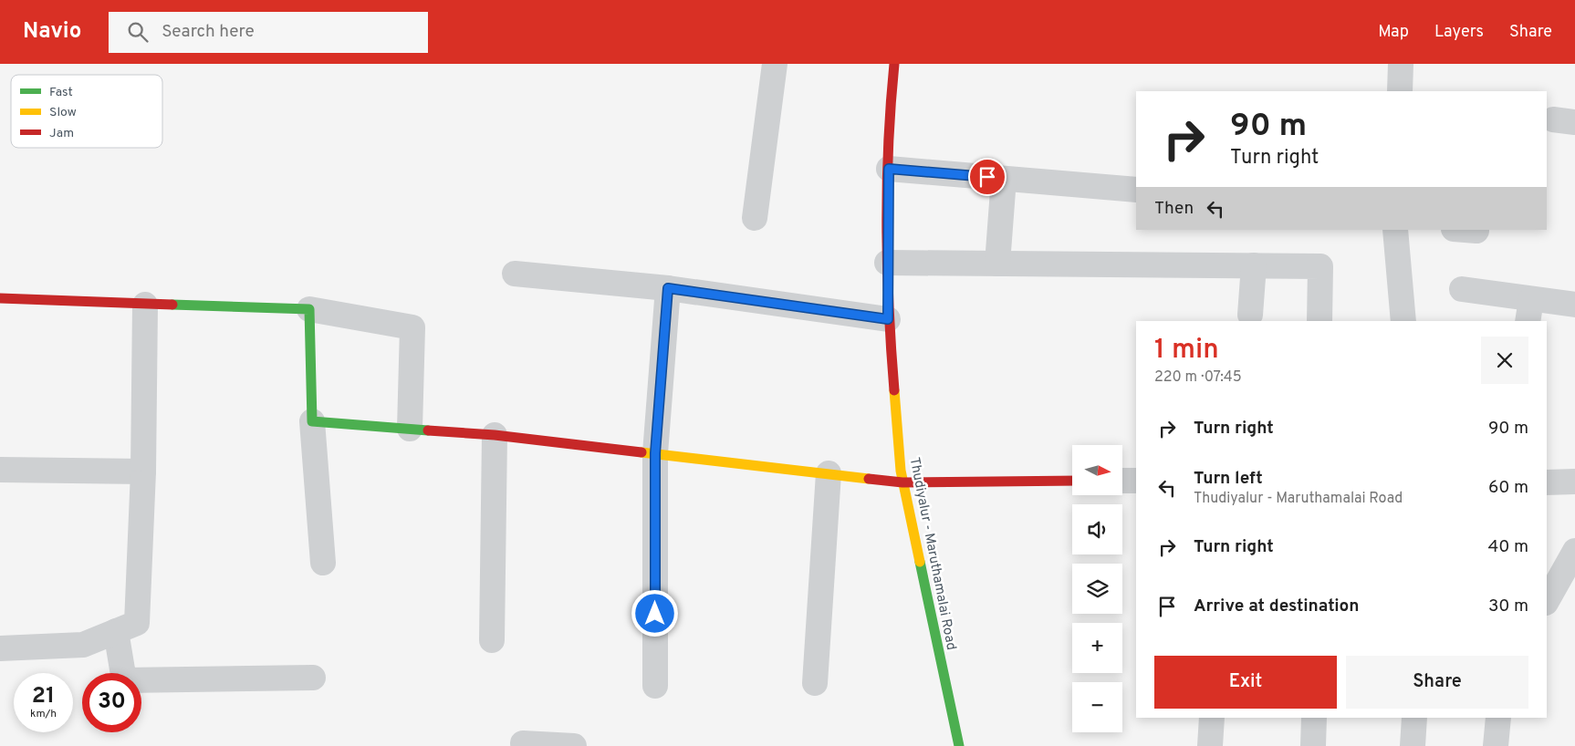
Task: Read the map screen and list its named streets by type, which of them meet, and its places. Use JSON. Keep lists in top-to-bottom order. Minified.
{"streets":{"street":["Thudiyalur - Maruthamalai Road"]},"legend":["Fast","Slow","Jam"],"north":"right","page":{"header":"Navio","search":"Search here","nav":["Map","Layers","Share"],"turn":["90 m","Turn right"],"then":"Then","heading":["1 min","220 m · 07:45"],"list":[{"name":"Turn right","value":"90 m"},{"name":"Turn left","note":"Thudiyalur - Maruthamalai Road","value":"60 m"},{"name":"Turn right","value":"40 m"},{"name":"Arrive at destination","value":"30 m"}],"map_buttons":["+","−"],"buttons":["Exit","Share"],"speed":"21 km/h","limit":"30"}}
